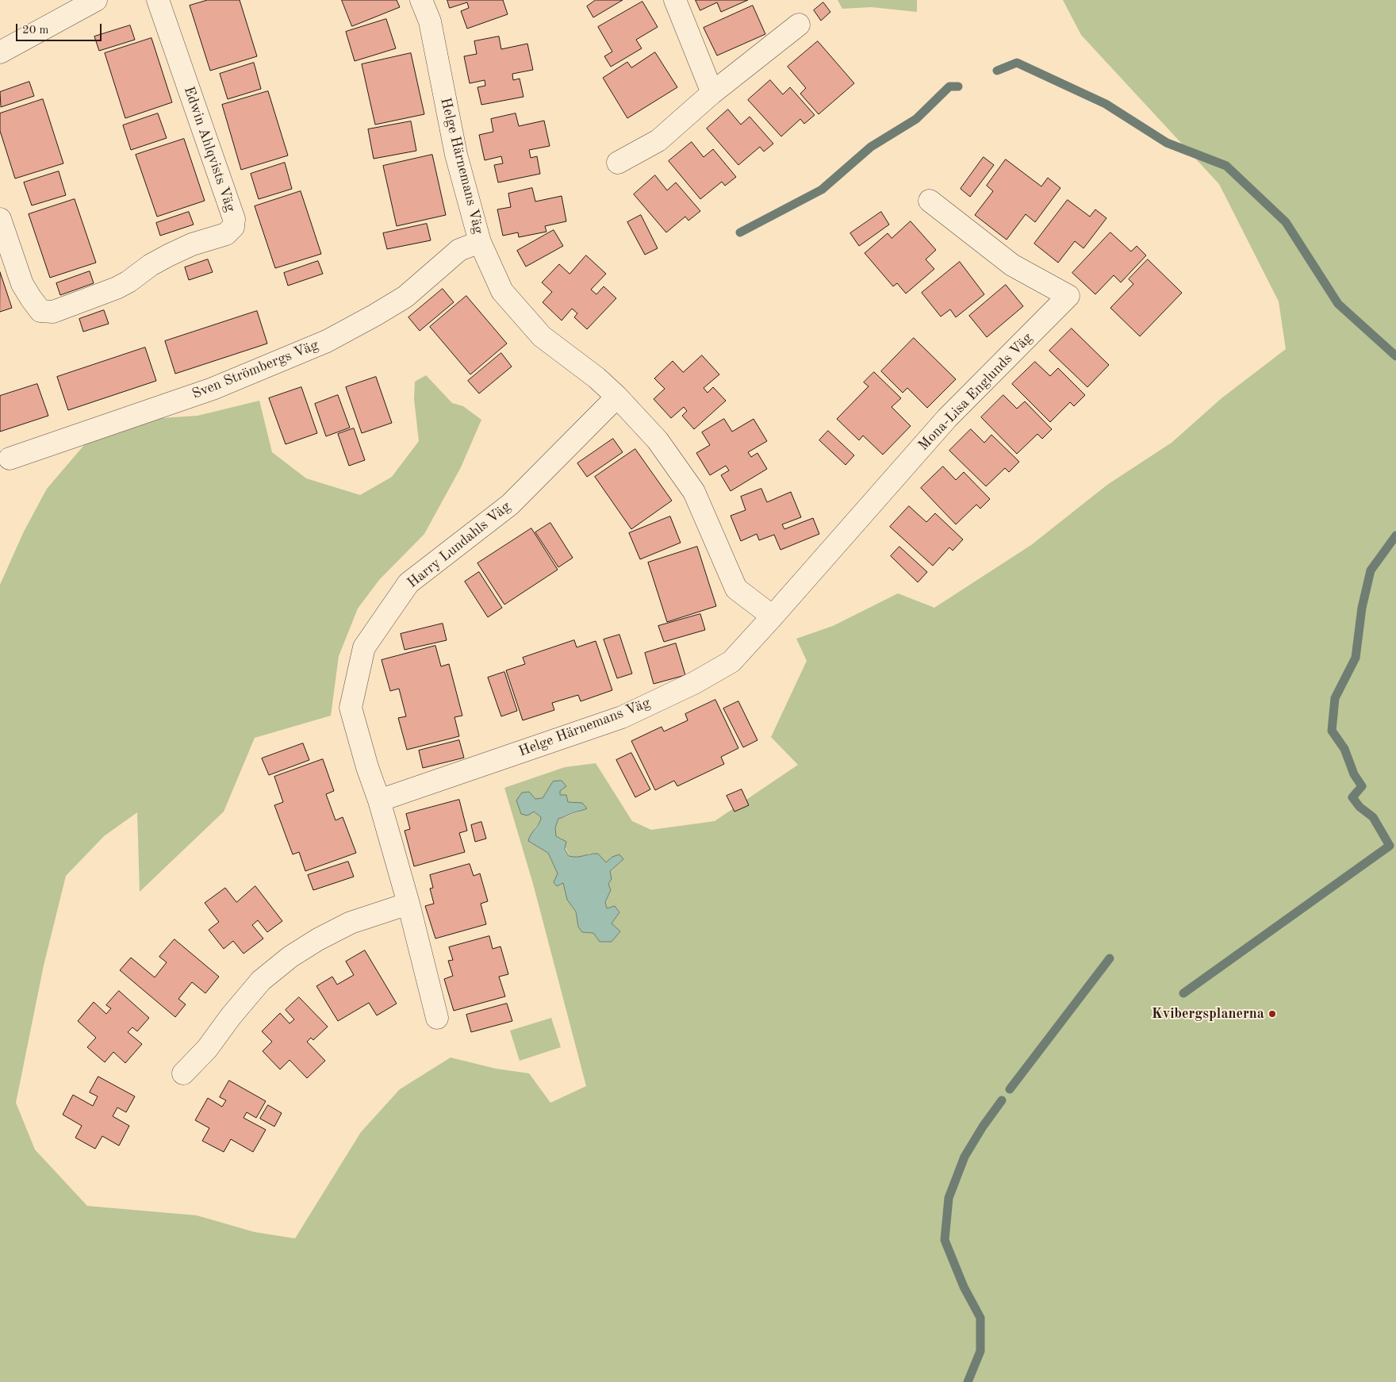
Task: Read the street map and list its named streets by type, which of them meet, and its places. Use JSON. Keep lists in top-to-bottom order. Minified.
{"streets":{"street":["Edwin Ahlqvists Väg","Helge Härnemans Väg","Sven Strömbergs Väg","Mona-Lisa Englunds Väg","Harry Lundahls Väg"]},"crossings":[["Helge Härnemans Väg","Sven Strömbergs Väg"],["Helge Härnemans Väg","Mona-Lisa Englunds Väg"],["Helge Härnemans Väg","Harry Lundahls Väg"]],"places":["Kvibergsplanerna"],"scale_bar":"20 m"}
